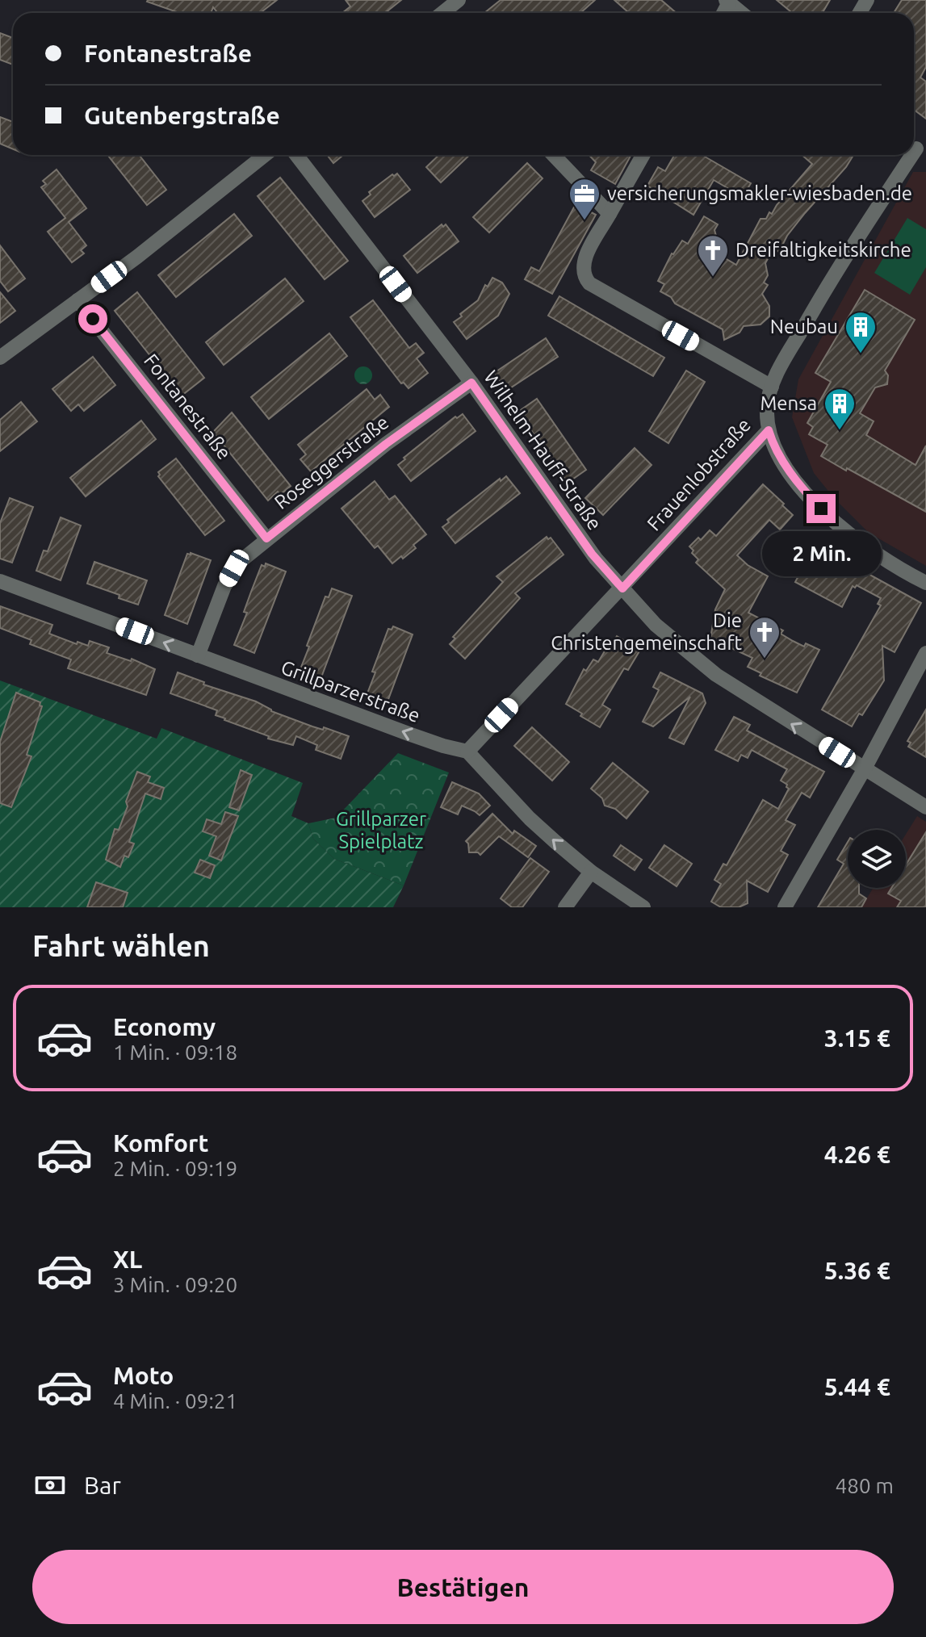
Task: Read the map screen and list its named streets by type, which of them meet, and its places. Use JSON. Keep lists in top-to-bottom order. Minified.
{"streets":{"street":["Fontanestraße","Wilhelm-Hauff-Straße","Roseggerstraße","Frauenlobstraße","Grillparzerstraße"]},"crossings":[["Fontanestraße","Roseggerstraße"],["Wilhelm-Hauff-Straße","Roseggerstraße"],["Wilhelm-Hauff-Straße","Frauenlobstraße"],["Roseggerstraße","Grillparzerstraße"],["Frauenlobstraße","Grillparzerstraße"]],"one_way":["Grillparzerstraße"],"parks":["Grillparzer Spielplatz"],"places":{"office":["versicherungsmakler-wiesbaden.de"],"church":["Dreifaltigkeitskirche","Die Christengemeinschaft"],"building":["Neubau","Mensa"]},"page":{"banner":["Fontanestraße","Gutenbergstraße"],"bubble":"2 Min.","heading":"Fahrt wählen","list":[{"name":"Economy","note":"1 Min. · 09:18","value":"3.15 €"},{"name":"Komfort","note":"2 Min. · 09:19","value":"4.26 €"},{"name":"XL","note":"3 Min. · 09:20","value":"5.36 €"},{"name":"Moto","note":"4 Min. · 09:21","value":"5.44 €"}],"pay":["Bar","480 m"],"buttons":"Bestätigen"}}
